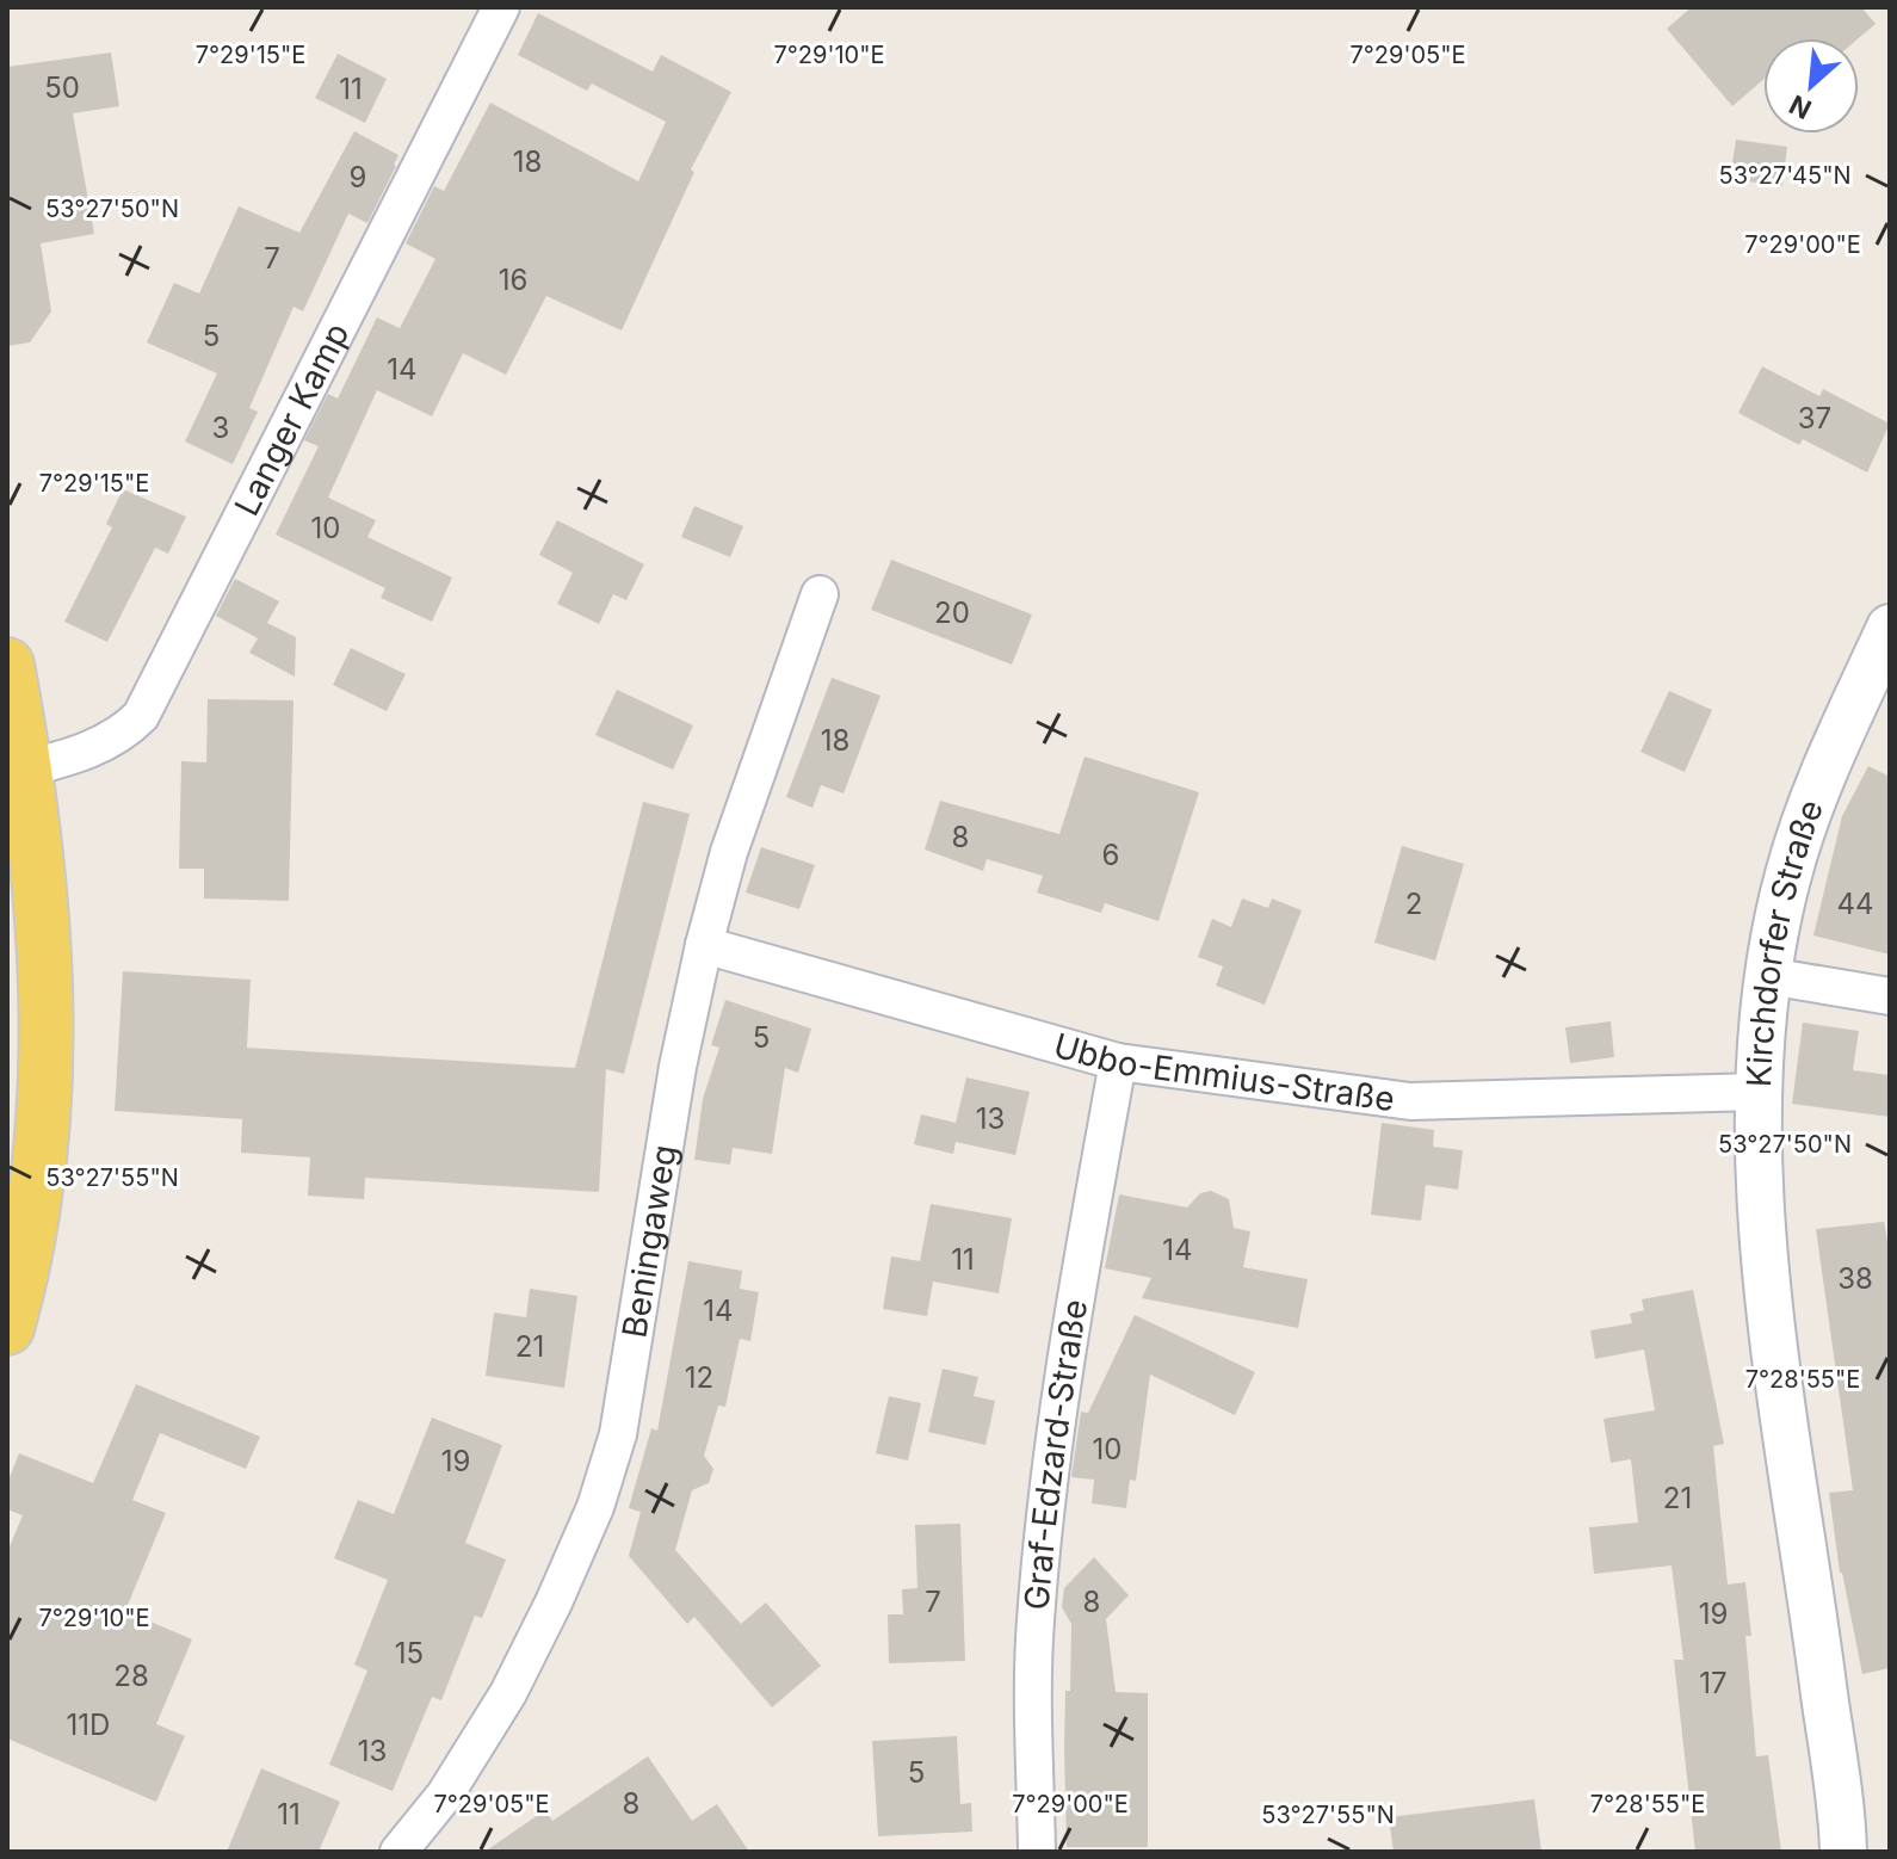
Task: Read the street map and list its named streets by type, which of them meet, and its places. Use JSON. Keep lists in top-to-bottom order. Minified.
{"streets":{"street":["Langer Kamp","Kirchdorfer Straße","Ubbo-Emmius-Straße","Beningaweg","Graf-Edzard-Straße"]},"crossings":[["Kirchdorfer Straße","Ubbo-Emmius-Straße"],["Ubbo-Emmius-Straße","Beningaweg"],["Ubbo-Emmius-Straße","Graf-Edzard-Straße"]],"house_numbers":["50","11","18","9","7","16","5","14","37","3","10","20","18","8","6","2","44","5","13","14","11","38","14","21","12","10","19","21","7","8","19","15","28","17","11D","13","5","8","11"],"north":"bottom left","coordinates":["7°29'15\"E","7°29'10\"E","7°29'05\"E","53°27'45\"N","53°27'50\"N","7°29'00\"E","53°27'55\"N","7°28'55\"E"]}
